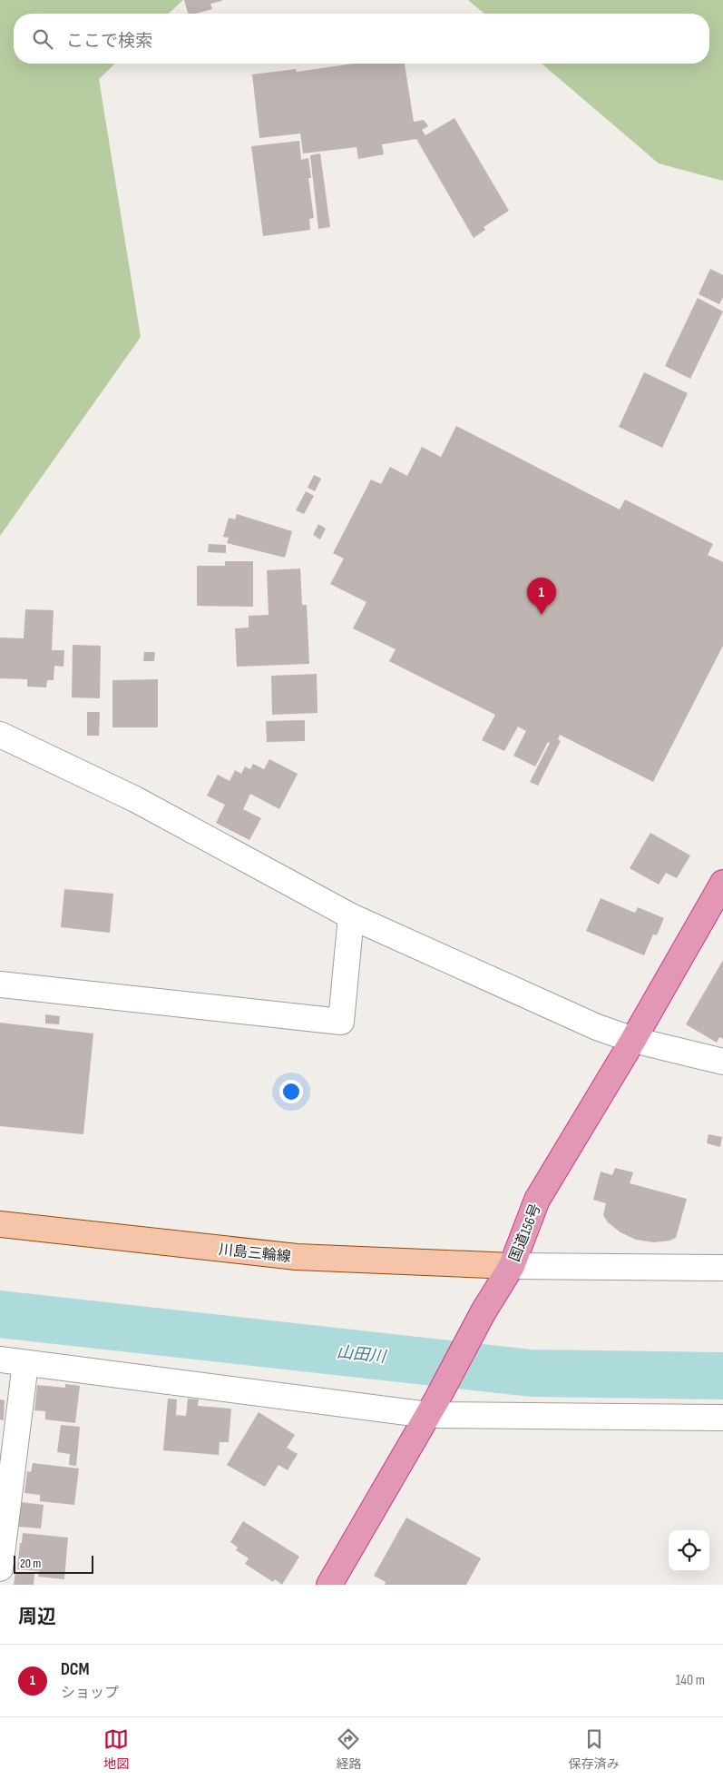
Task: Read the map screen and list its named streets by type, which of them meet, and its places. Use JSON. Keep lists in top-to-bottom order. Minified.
{"streets":{"highway":["国道156号"],"main road":["川島三輪線"]},"crossings":[["国道156号","川島三輪線"]],"water":["山田川"],"scale_bar":"20 m","page":{"search":"ここで検索","pins":"1","scale":"20 m","heading":"周辺","list":[{"mark":"1","name":"DCM","note":"ショップ","value":"140 m"}],"nav":["地図","経路","保存済み"]}}
